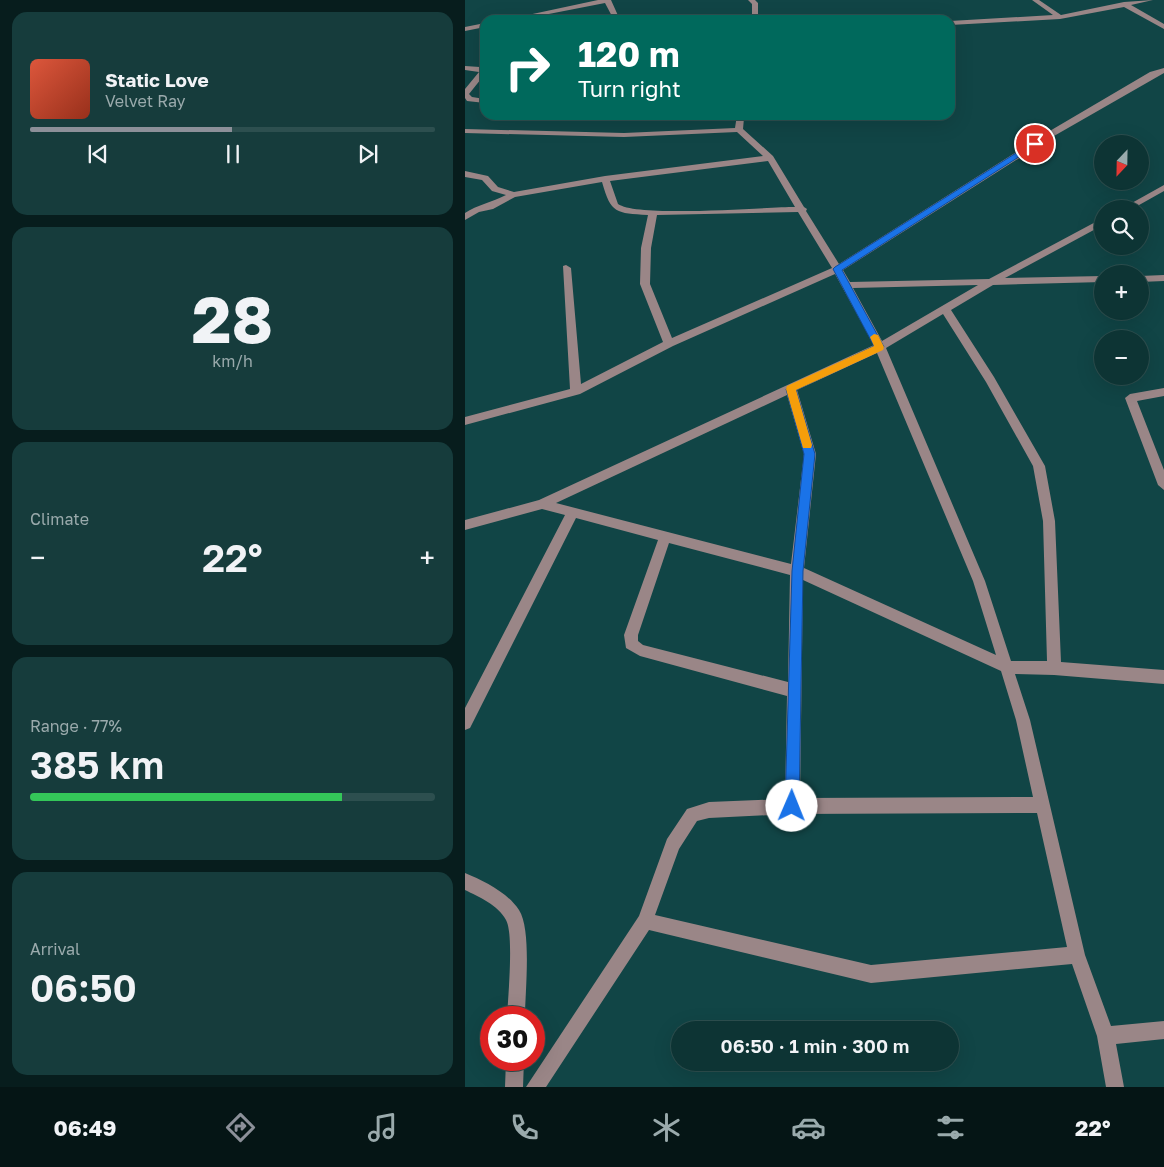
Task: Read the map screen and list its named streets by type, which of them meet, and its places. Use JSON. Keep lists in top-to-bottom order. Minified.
{"north":"bottom","page":{"turn":["120 m","Turn right"],"song":["Static Love","Velvet Ray"],"map_buttons":["+","−"],"tile":[["28","km/h"],"Climate",["Range · 77%","385 km"],["Arrival","06:50"]],"heat":["−","22°","+"],"limit":"30","trip":"06:50 · 1 min · 300 m","tabs":["06:49","22°"]}}
